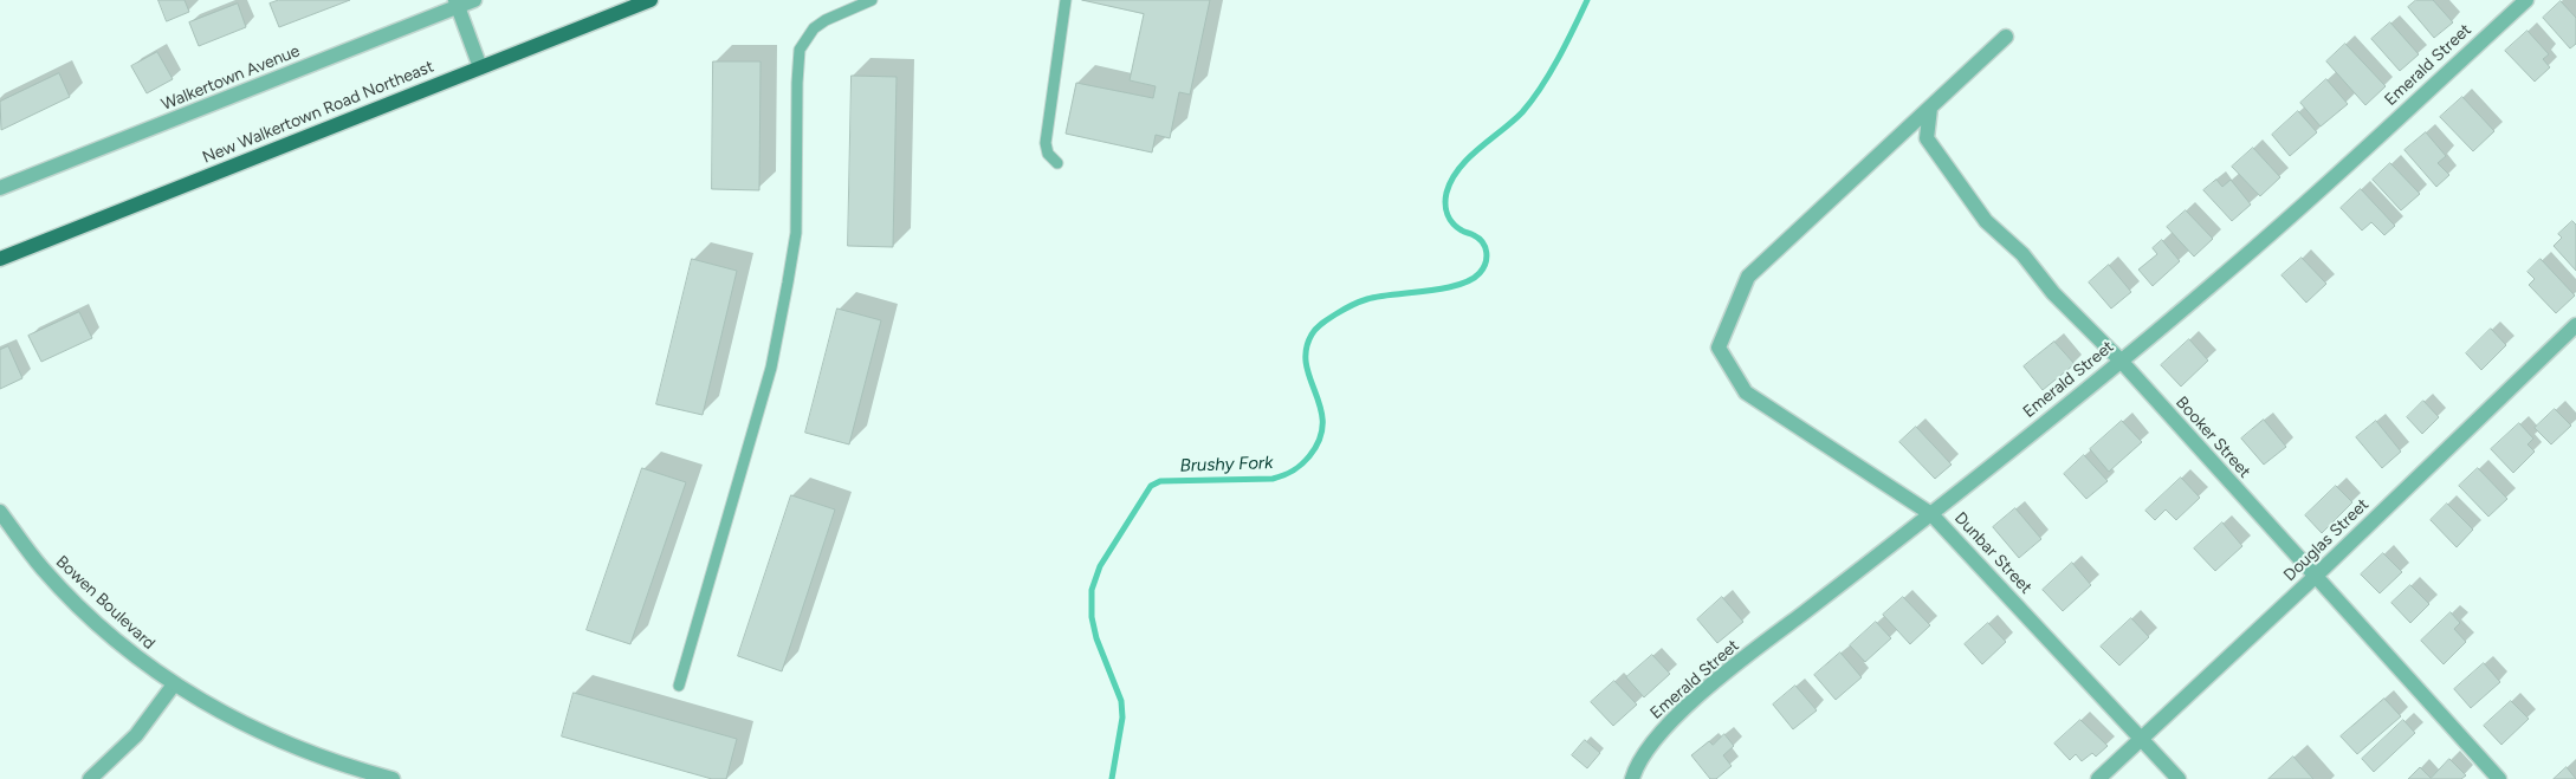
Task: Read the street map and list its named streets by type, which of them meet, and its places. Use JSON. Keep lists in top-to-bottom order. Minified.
{"streets":{"main road":["New Walkertown Road Northeast"],"street":["Emerald Street","Walkertown Avenue","Booker Street","Douglas Street","Dunbar Street","Bowen Boulevard"]},"crossings":[["Emerald Street","Booker Street"],["Emerald Street","Dunbar Street"],["Booker Street","Douglas Street"],["Booker Street","Dunbar Street"],["Douglas Street","Dunbar Street"]],"water":["Brushy Fork"]}
